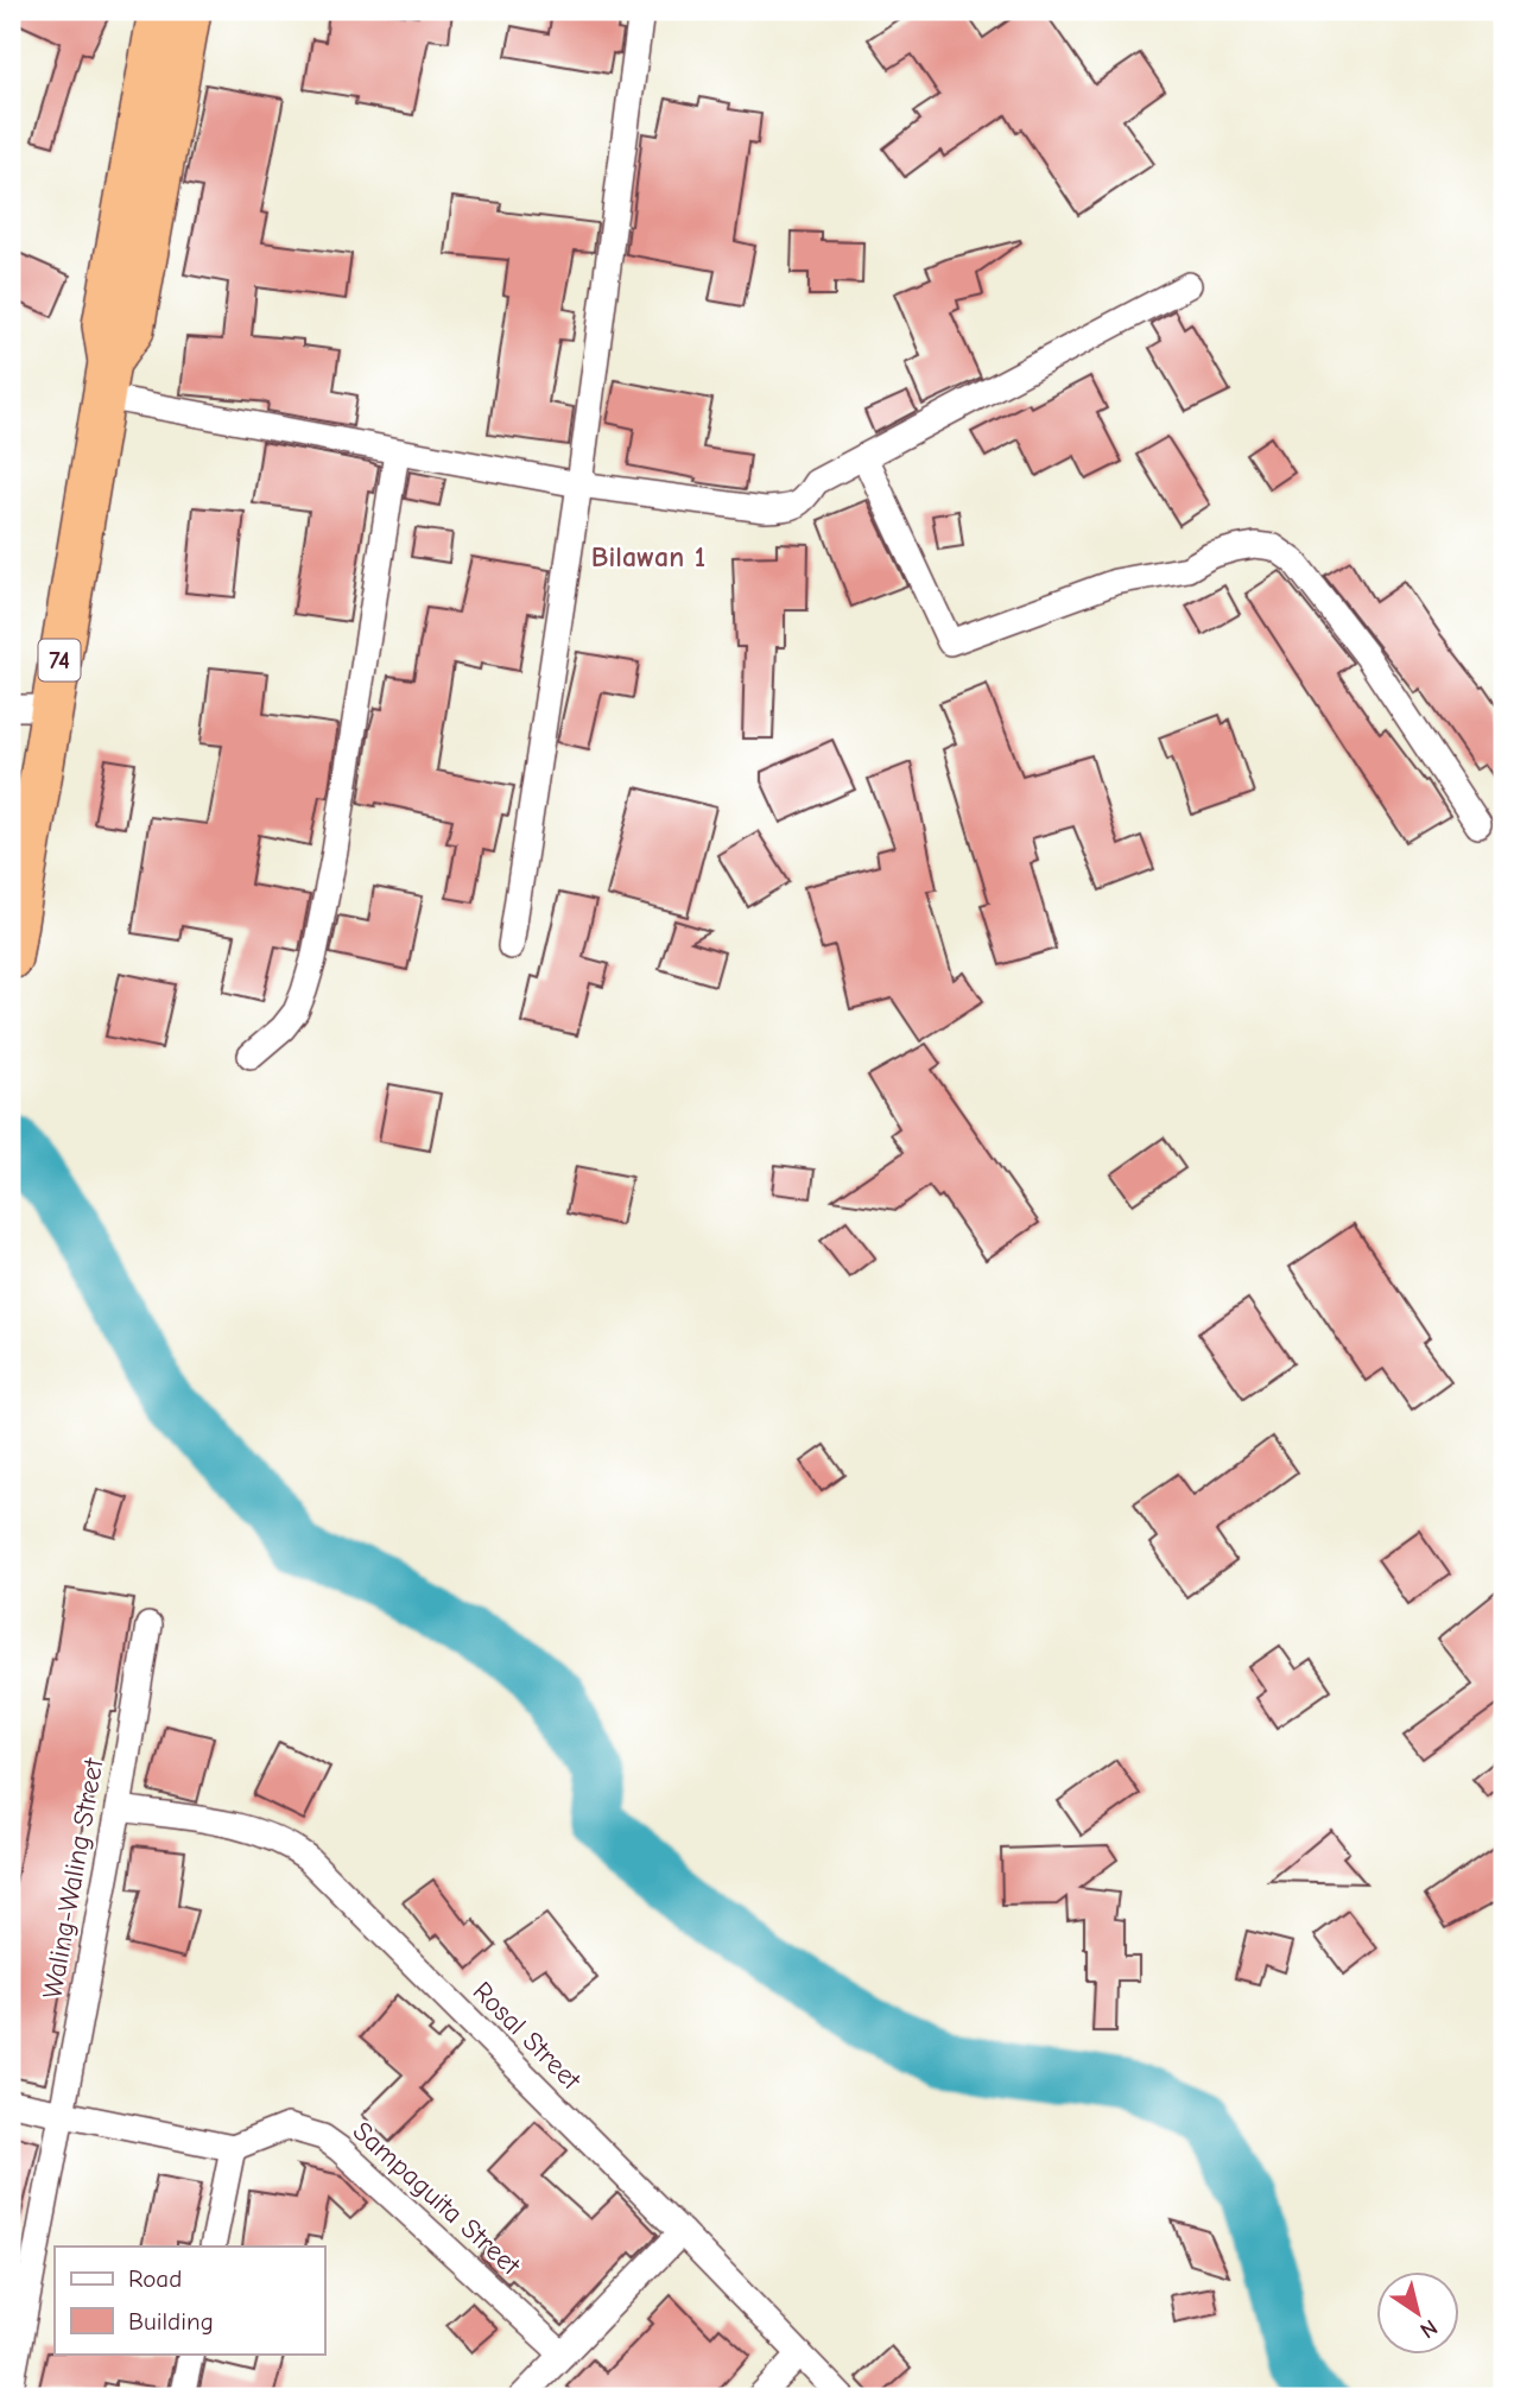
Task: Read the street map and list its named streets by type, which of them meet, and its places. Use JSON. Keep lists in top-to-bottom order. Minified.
{"streets":{"highway":["74"],"street":["Waling-Waling Street","Rosal Street","Sampaguita Street"]},"crossings":[["Waling-Waling Street","Rosal Street"]],"districts":["Bilawan 1"],"legend":["Road","Building"],"north":"bottom right"}
